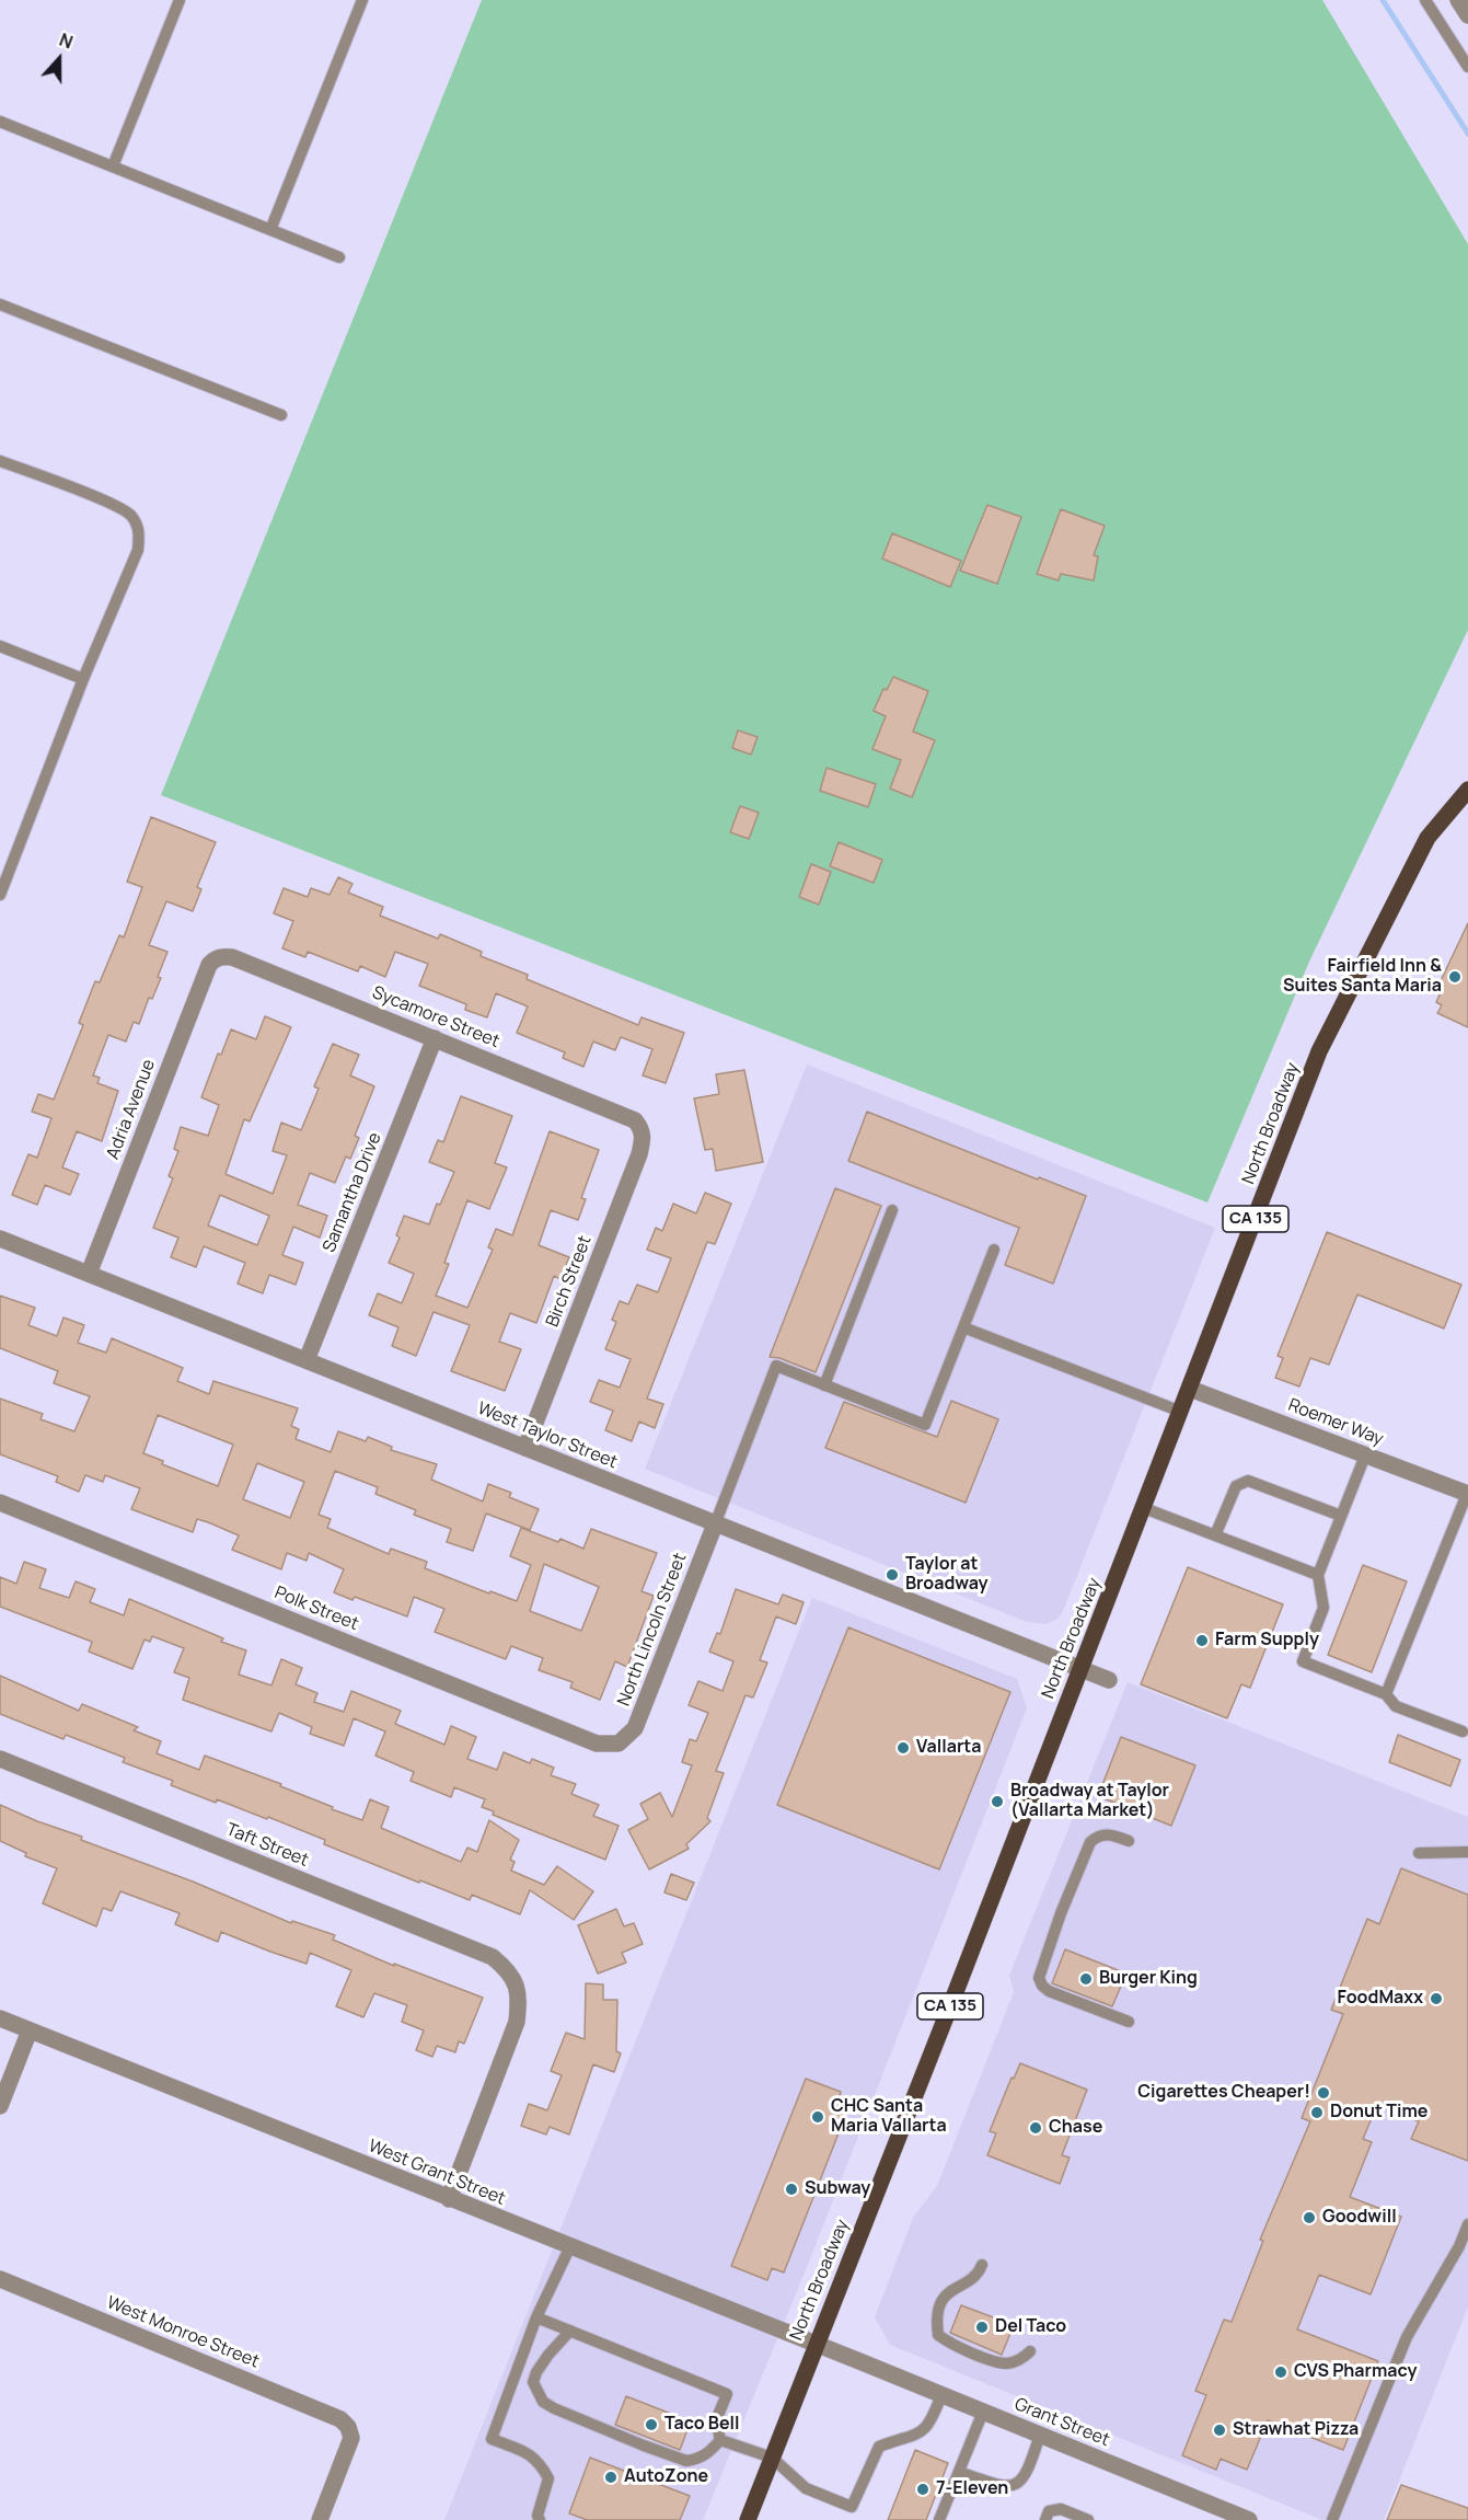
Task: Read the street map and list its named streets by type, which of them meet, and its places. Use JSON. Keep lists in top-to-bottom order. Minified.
{"streets":{"main road":["North Broadway","CA 135"],"street":["Sycamore Street","Adria Avenue","Samantha Drive","Birch Street","Roemer Way","West Taylor Street","Polk Street","North Lincoln Street","Taft Street","West Grant Street","West Monroe Street","Grant Street"]},"crossings":[["Sycamore Street","Adria Avenue"],["Sycamore Street","Samantha Drive"],["Sycamore Street","Birch Street"],["Adria Avenue","West Taylor Street"],["North Broadway","Roemer Way"],["North Broadway","West Taylor Street"],["North Broadway","West Grant Street"],["Samantha Drive","West Taylor Street"],["Birch Street","West Taylor Street"],["West Taylor Street","North Lincoln Street"],["Polk Street","North Lincoln Street"],["Taft Street","West Grant Street"],["West Grant Street","Grant Street"]],"places":["Fairfield Inn & Suites Santa Maria","Taylor at Broadway","Farm Supply","Vallarta","Broadway at Taylor (Vallarta Market)","Burger King","FoodMaxx","Cigarettes Cheaper!","Donut Time","CHC Santa Maria Vallarta","Chase","Subway","Goodwill","Del Taco","CVS Pharmacy","Taco Bell","Strawhat Pizza","AutoZone","7-Eleven"],"north":"top"}
